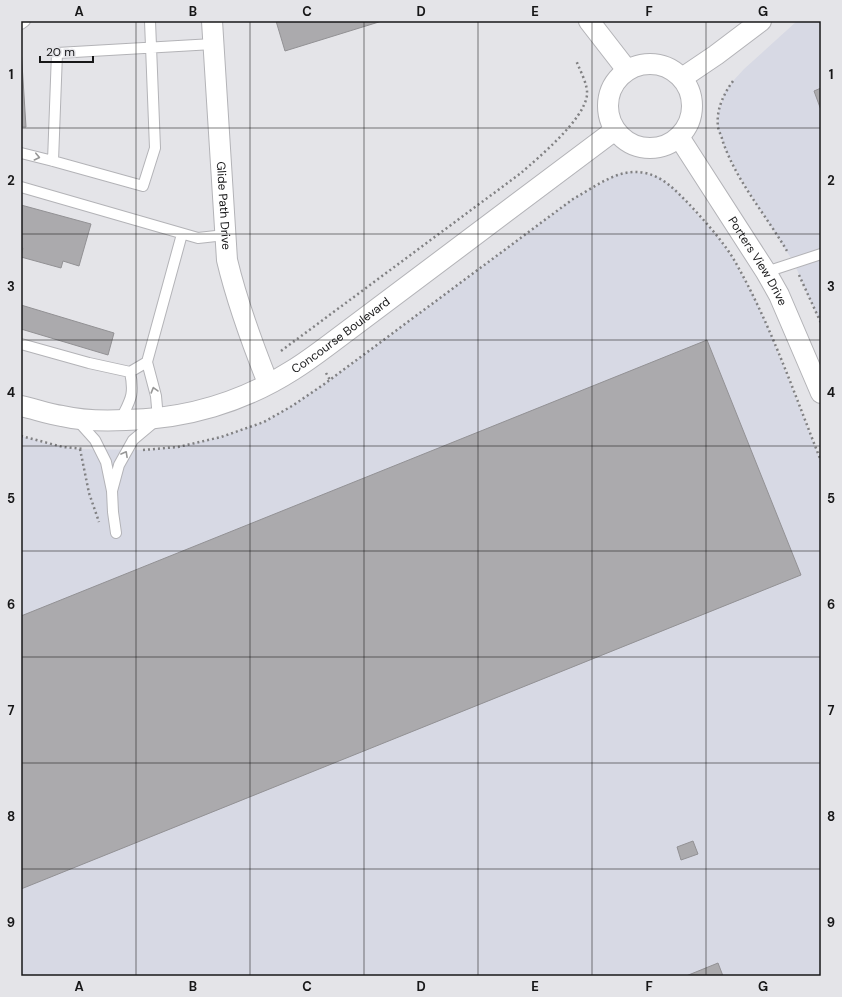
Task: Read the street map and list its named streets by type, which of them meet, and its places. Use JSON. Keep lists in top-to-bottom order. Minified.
{"streets":{"street":["Glide Path Drive","Porters View Drive","Concourse Boulevard"]},"crossings":[["Glide Path Drive","Concourse Boulevard"],["Porters View Drive","Concourse Boulevard"]],"scale_bar":"20 m","grid":{"columns":["A","B","C","D","E","F","G"],"rows":["1","2","3","4","5","6","7","8","9"]}}
